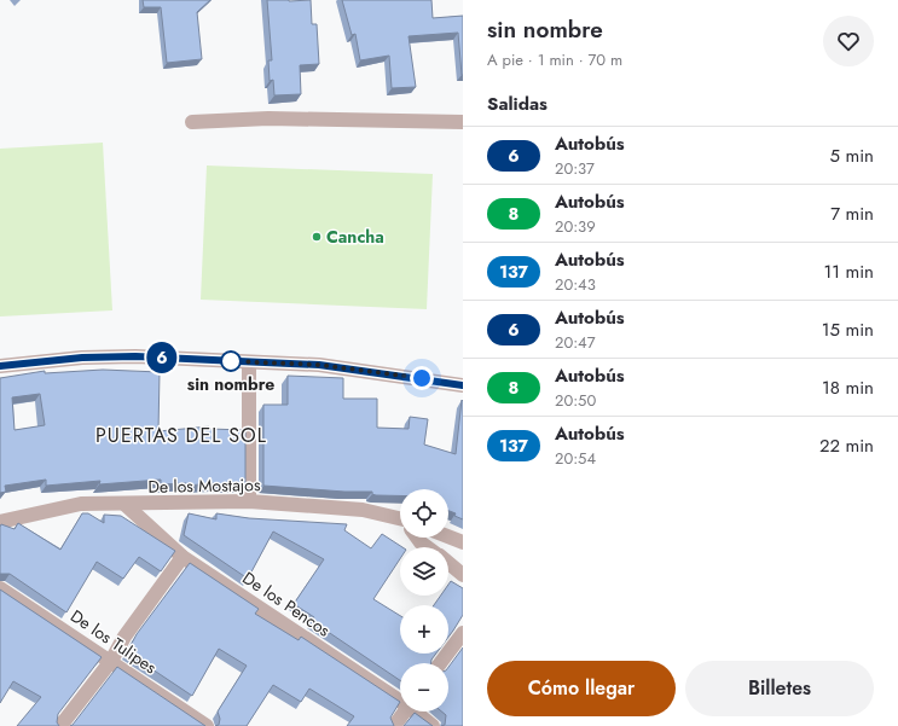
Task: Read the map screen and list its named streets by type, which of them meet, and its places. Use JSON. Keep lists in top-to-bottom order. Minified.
{"streets":{"street":["De los Mostajos","De los Pencos","De los Tulipes"]},"crossings":[["De los Mostajos","De los Pencos"]],"districts":["PUERTAS DEL SOL"],"places":["Cancha","sin nombre"],"lines":["bus line 6"],"page":{"on_map":"6","heading":[["sin nombre","A pie · 1 min · 70 m"],"Salidas"],"list":[{"mark":"6","name":"Autobús","note":"20:37","value":"5 min"},{"mark":"8","name":"Autobús","note":"20:39","value":"7 min"},{"mark":"137","name":"Autobús","note":"20:43","value":"11 min"},{"mark":"6","name":"Autobús","note":"20:47","value":"15 min"},{"mark":"8","name":"Autobús","note":"20:50","value":"18 min"},{"mark":"137","name":"Autobús","note":"20:54","value":"22 min"}],"map_buttons":["+","−"],"buttons":["Cómo llegar","Billetes"]}}
